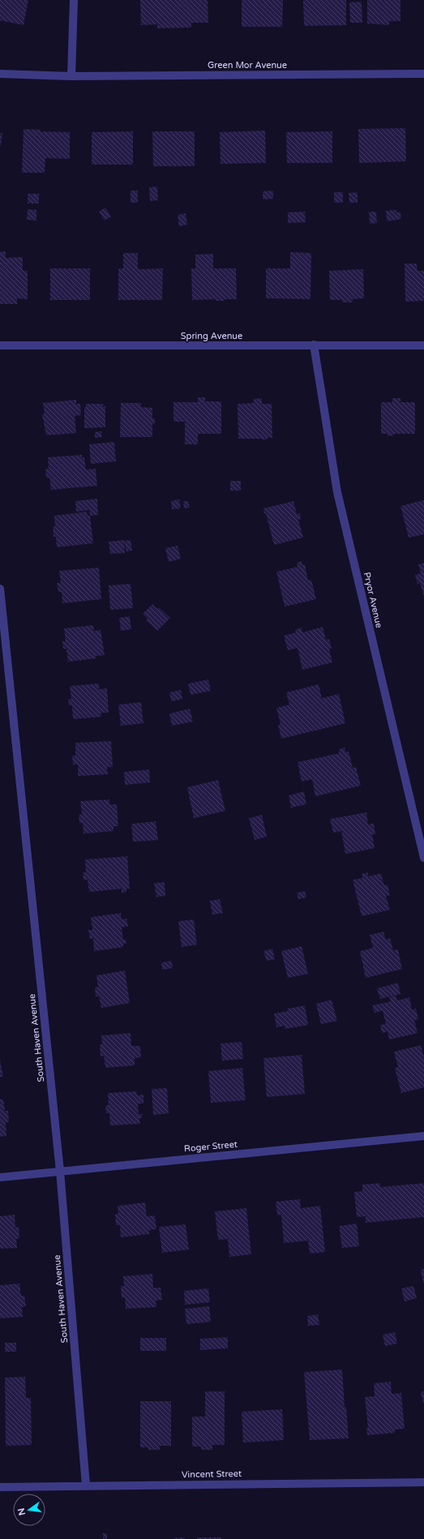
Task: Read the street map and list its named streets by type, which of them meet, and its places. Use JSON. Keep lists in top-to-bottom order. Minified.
{"streets":{"street":["Green Mor Avenue","Spring Avenue","Pryor Avenue","South Haven Avenue","Roger Street","Vincent Street"]},"crossings":[["Spring Avenue","Pryor Avenue"],["South Haven Avenue","Roger Street"],["South Haven Avenue","Vincent Street"]],"north":"left"}
